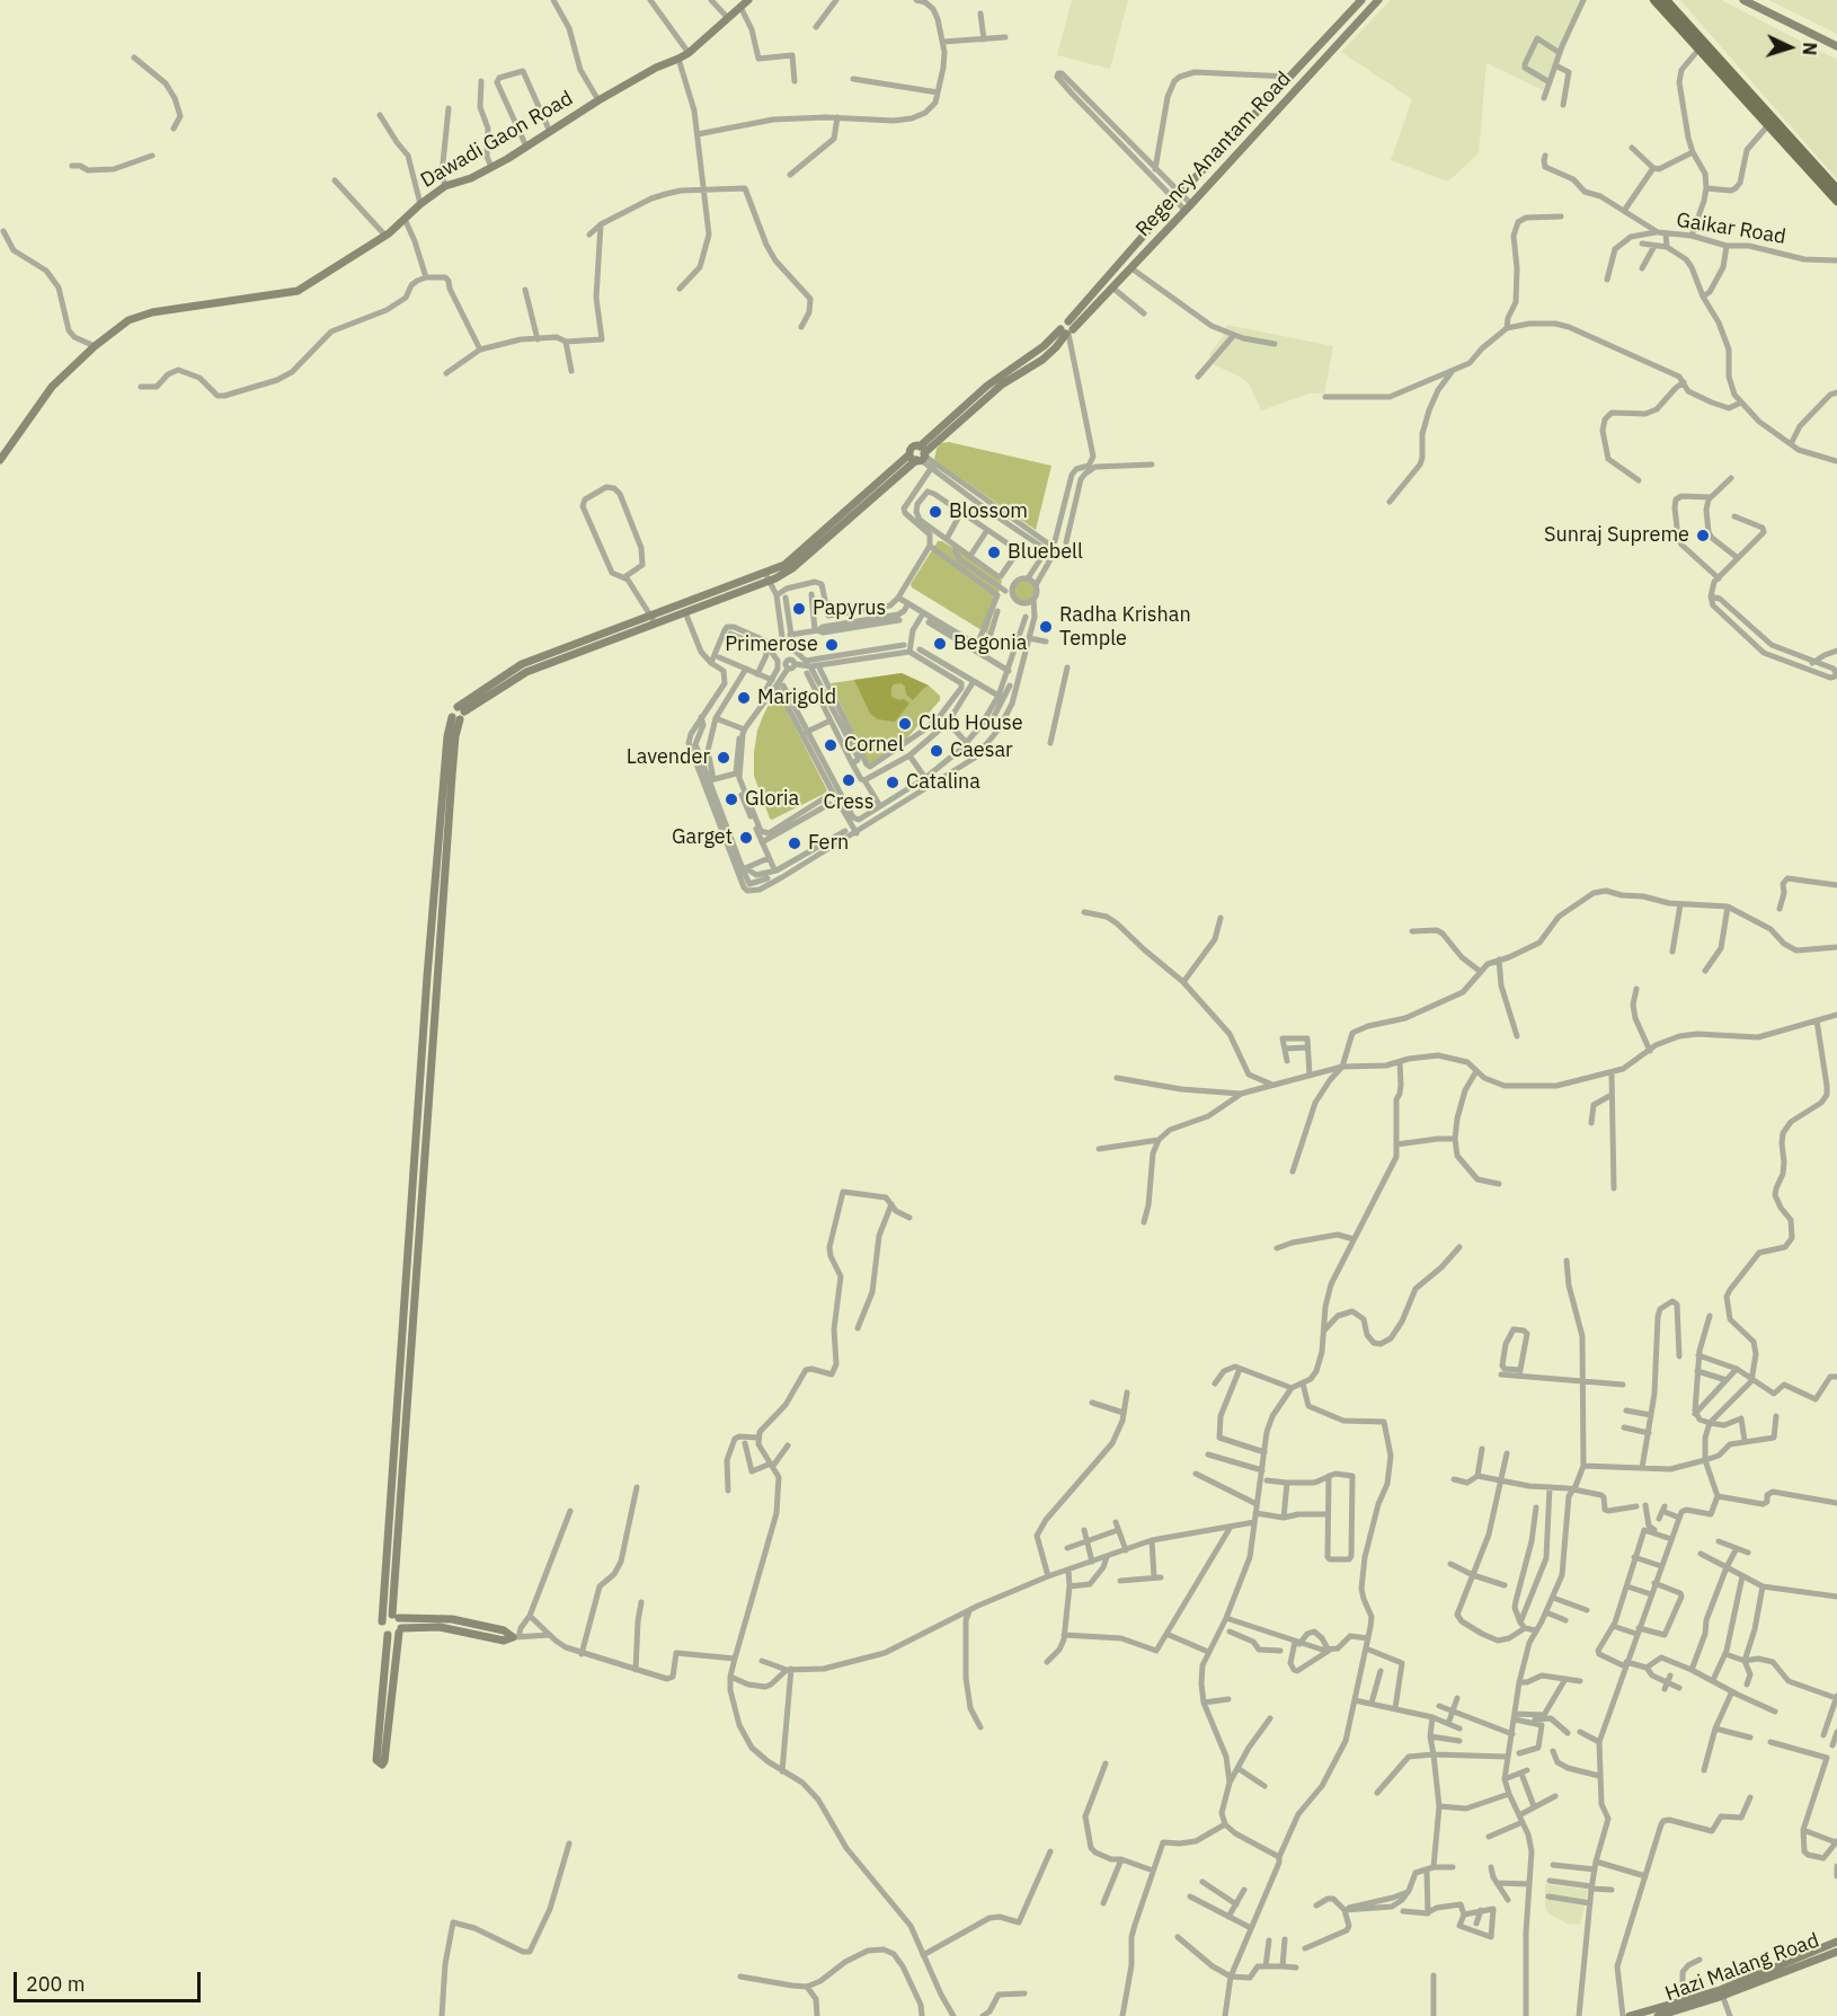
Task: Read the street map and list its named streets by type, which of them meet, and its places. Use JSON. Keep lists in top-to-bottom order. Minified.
{"streets":{"street":["Dawadi Gaon Road","Regency Anantam Road","Gaikar Road","Hazi Malang Road"]},"places":["Blossom","Sunraj Supreme","Bluebell","Papyrus","Radha Krishan Temple","Begonia","Primerose","Marigold","Club House","Cornel","Caesar","Lavender","Cress","Catalina","Gloria","Garget","Fern"],"scale_bar":"200 m","north":"right"}
